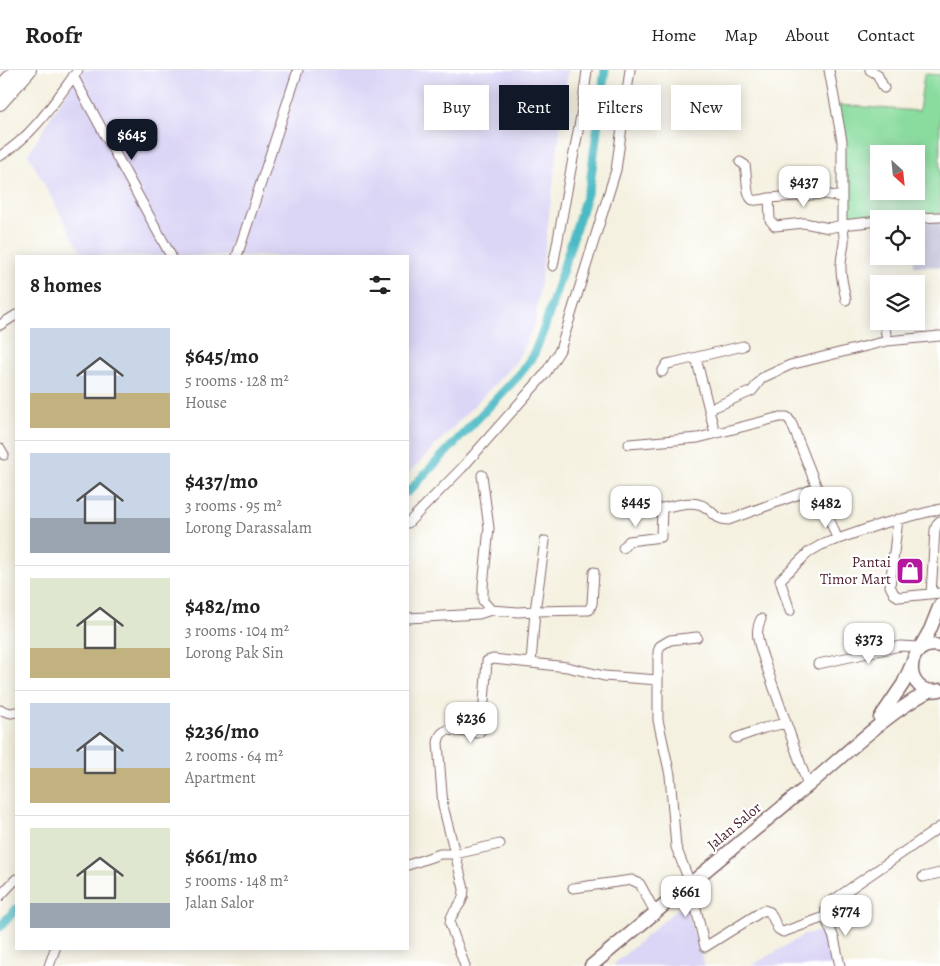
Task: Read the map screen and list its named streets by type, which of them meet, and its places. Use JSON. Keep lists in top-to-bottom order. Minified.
{"streets":{"main road":["Jalan Salor"]},"places":{"shop":["Pantai Timor Mart"]},"north":"bottom right","page":{"header":"Roofr","nav":["Home","Map","About","Contact"],"chip":["Buy","Rent","Filters","New"],"price":["$645","$437","$445","$482","$373","$236","$661","$774"],"heading":"8 homes","list":[{"name":"$645/mo","note":"5 rooms · 128 m² · House"},{"name":"$437/mo","note":"3 rooms · 95 m² · Lorong Darassalam"},{"name":"$482/mo","note":"3 rooms · 104 m² · Lorong Pak Sin"},{"name":"$236/mo","note":"2 rooms · 64 m² · Apartment"},{"name":"$661/mo","note":"5 rooms · 148 m² · Jalan Salor"}]}}
